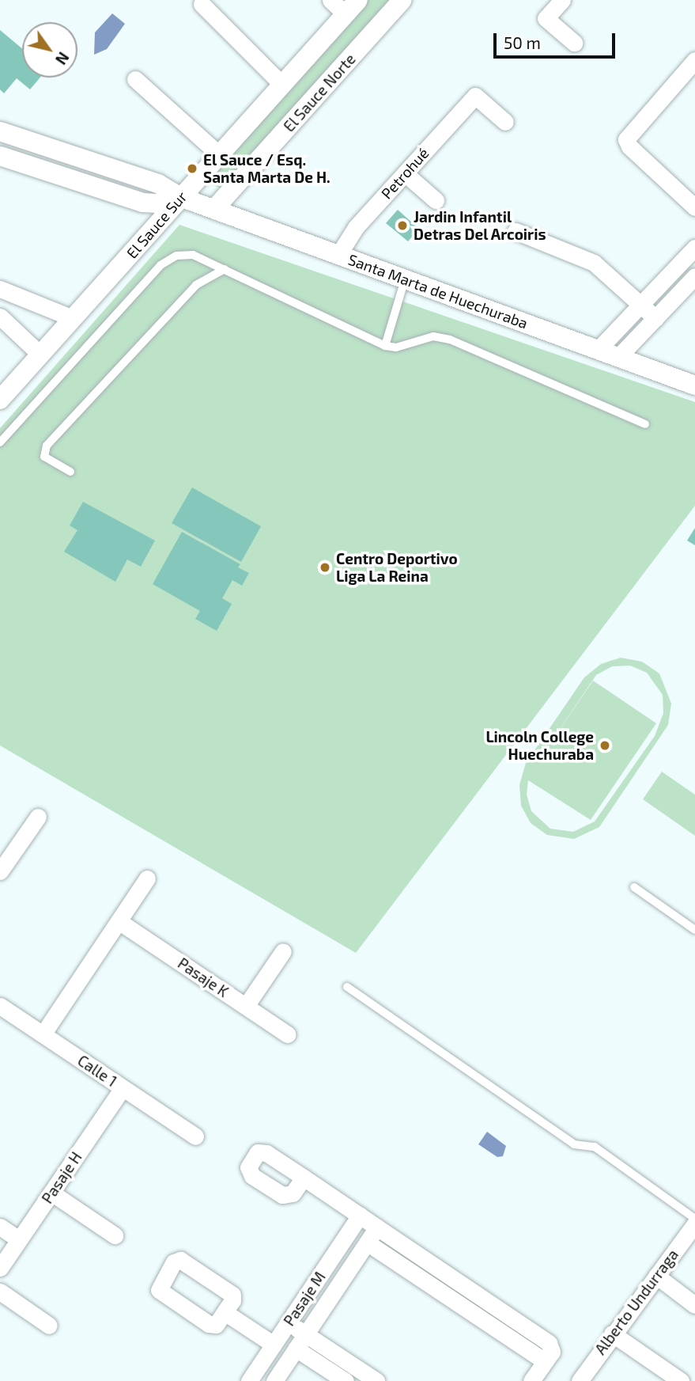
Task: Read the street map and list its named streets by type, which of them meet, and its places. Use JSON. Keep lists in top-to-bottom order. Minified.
{"streets":{"street":["El Sauce Norte","Petrohué","El Sauce Sur","Santa Marta de Huechuraba","Pasaje K","Calle 1","Pasaje H","Pasaje M","Alberto Undurraga"]},"crossings":[["El Sauce Norte","Santa Marta de Huechuraba"],["Petrohué","Santa Marta de Huechuraba"],["El Sauce Sur","Santa Marta de Huechuraba"],["Calle 1","Pasaje H"]],"places":["El Sauce / Esq. Santa Marta De H.","Jardin Infantil Detras Del Arcoiris","Centro Deportivo Liga La Reina","Lincoln College Huechuraba"],"scale_bar":"50 m","north":"bottom right"}
